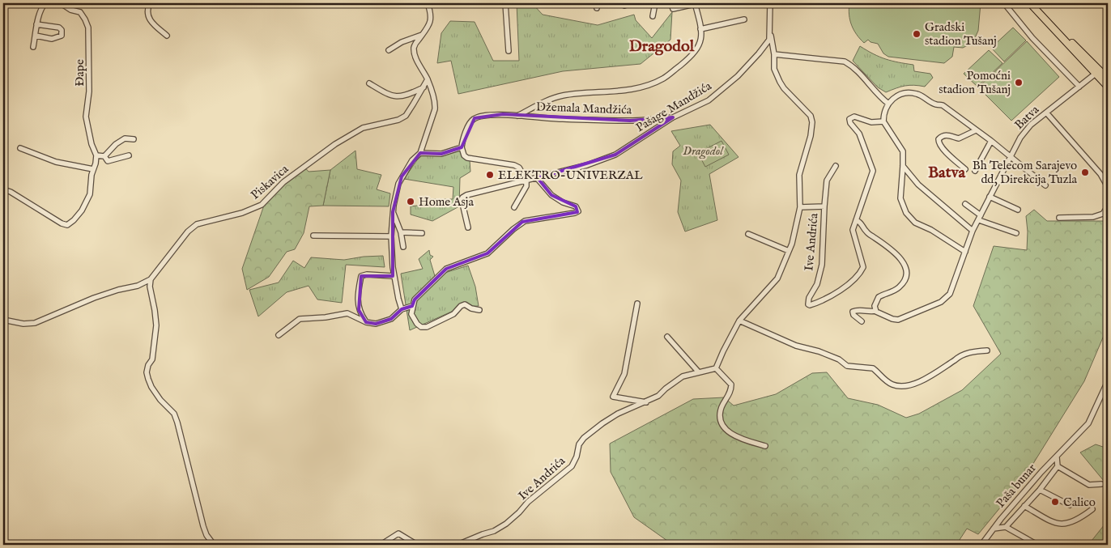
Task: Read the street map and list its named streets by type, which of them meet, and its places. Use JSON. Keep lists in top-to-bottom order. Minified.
{"streets":{"street":["Đape","Pašage Mandžića","Džemala Mandžića","Batva","Piskavica","Ive Andrića","Paša bunar"]},"crossings":[["Pašage Mandžića","Džemala Mandžića"]],"districts":["Dragodol","Batva"],"parks":["Dragodol"],"places":["Gradski stadion Tušanj","Pomoćni stadion Tušanj","Bh Telecom Sarajevo dd, Direkcija Tuzla","ELEKTRO-UNIVERZAL","Home Asja","Calico"]}
